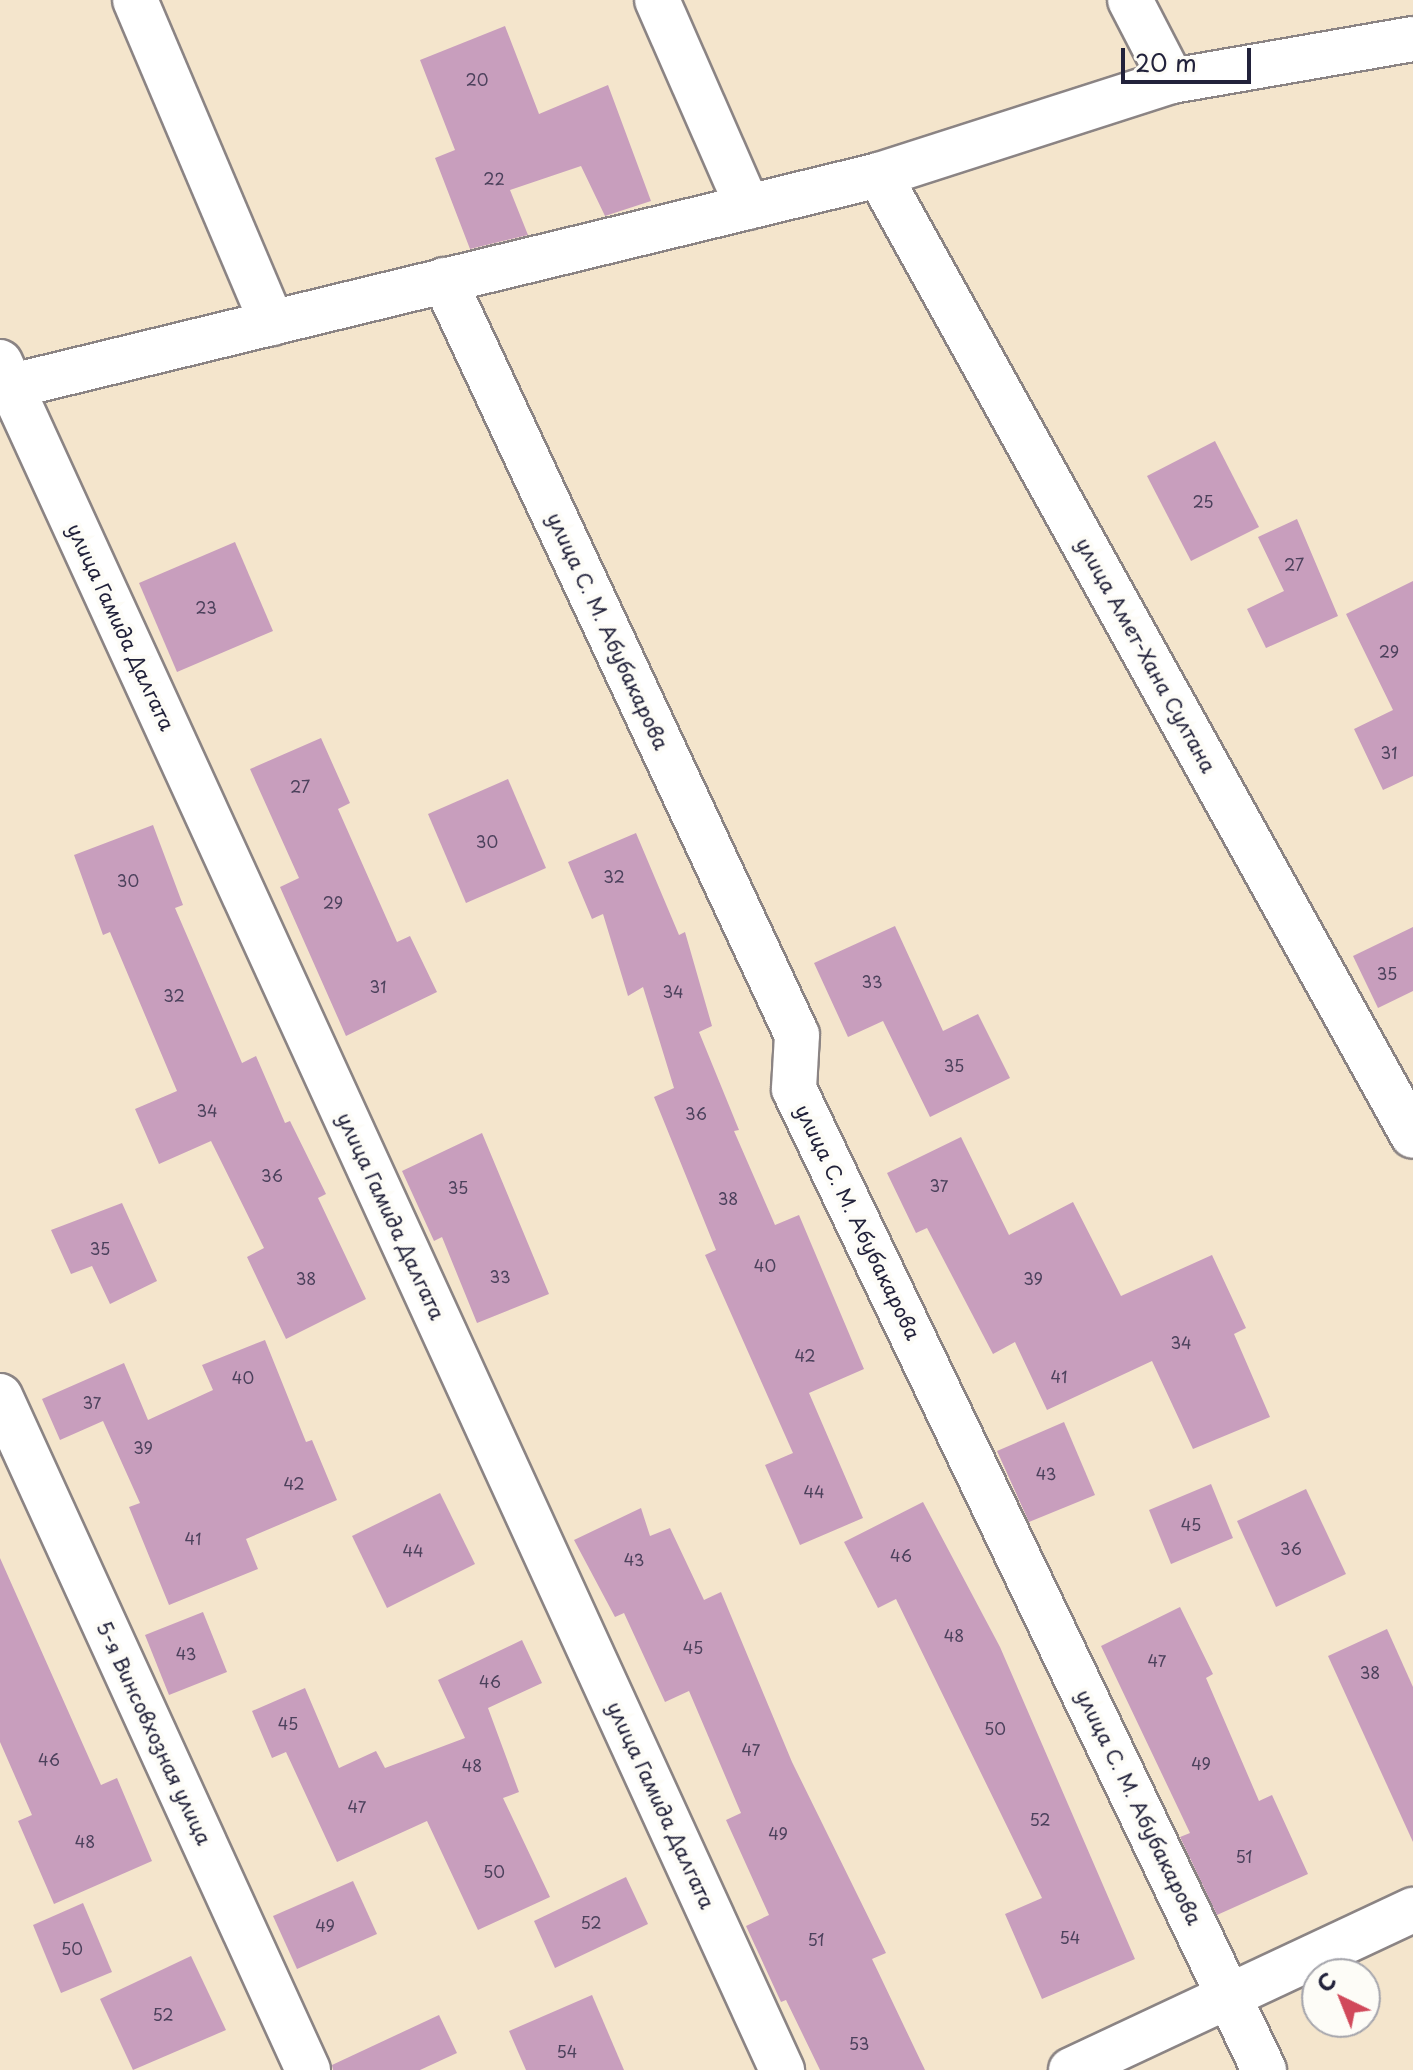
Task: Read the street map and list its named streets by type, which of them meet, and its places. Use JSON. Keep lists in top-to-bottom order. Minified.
{"streets":{"street":["улица Гамида Далгата","улица С. М. Абубакарова","улица Амет-Хана Султана","5-я Винсовхозная улица"]},"house_numbers":["20","22","25","27","23","29","31","27","30","32","30","29","35","33","31","34","32","35","34","36","36","37","35","38","35","40","33","38","39","34","42","41","40","37","39","43","42","44","45","41","36","44","46","43","48","45","43","47","38","46","45","50","47","46","49","48","47","52","49","48","51","50","52","49","54","51","50","52","53","54"],"scale_bar":"20 m","north":"top left"}
